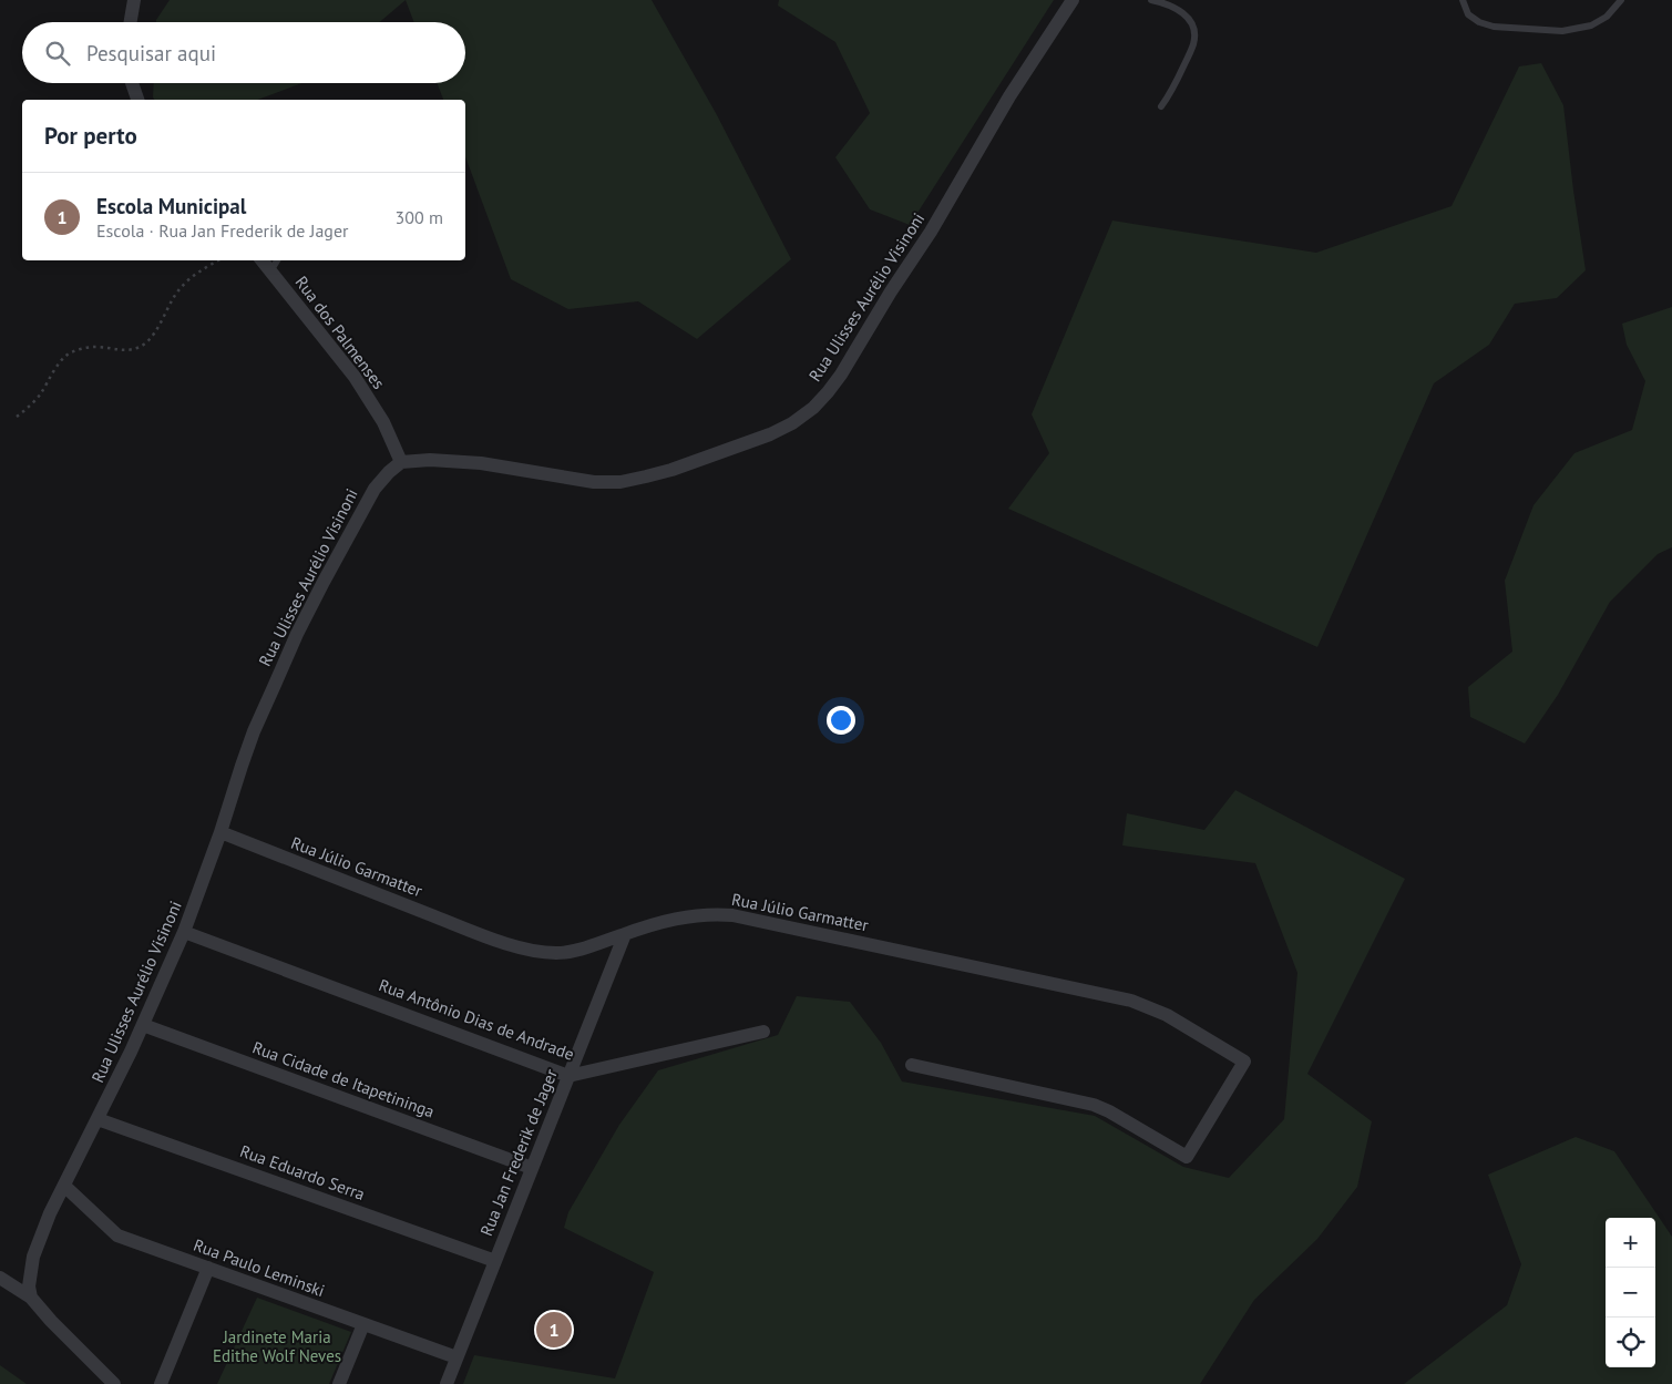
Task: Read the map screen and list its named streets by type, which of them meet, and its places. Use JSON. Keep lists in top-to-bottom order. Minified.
{"streets":{"street":["Rua Ulisses Aurélio Visinoni","Rua dos Palmenses","Rua Júlio Garmatter","Rua Antônio Dias de Andrade","Rua Cidade de Itapetininga","Rua Jan Frederik de Jager","Rua Eduardo Serra","Rua Paulo Leminski"]},"crossings":[["Rua Ulisses Aurélio Visinoni","Rua dos Palmenses"],["Rua Ulisses Aurélio Visinoni","Rua Júlio Garmatter"],["Rua Ulisses Aurélio Visinoni","Rua Antônio Dias de Andrade"],["Rua Ulisses Aurélio Visinoni","Rua Cidade de Itapetininga"],["Rua Ulisses Aurélio Visinoni","Rua Eduardo Serra"],["Rua Ulisses Aurélio Visinoni","Rua Paulo Leminski"],["Rua Júlio Garmatter","Rua Jan Frederik de Jager"],["Rua Antônio Dias de Andrade","Rua Jan Frederik de Jager"],["Rua Cidade de Itapetininga","Rua Jan Frederik de Jager"],["Rua Jan Frederik de Jager","Rua Eduardo Serra"],["Rua Jan Frederik de Jager","Rua Paulo Leminski"]],"parks":["Jardinete Maria Edithe Wolf Neves"],"page":{"search":"Pesquisar aqui","heading":"Por perto","list":[{"mark":"1","name":"Escola Municipal","note":"Escola · Rua Jan Frederik de Jager","value":"300 m"}],"map_buttons":["+","−"],"pins":"1"}}
